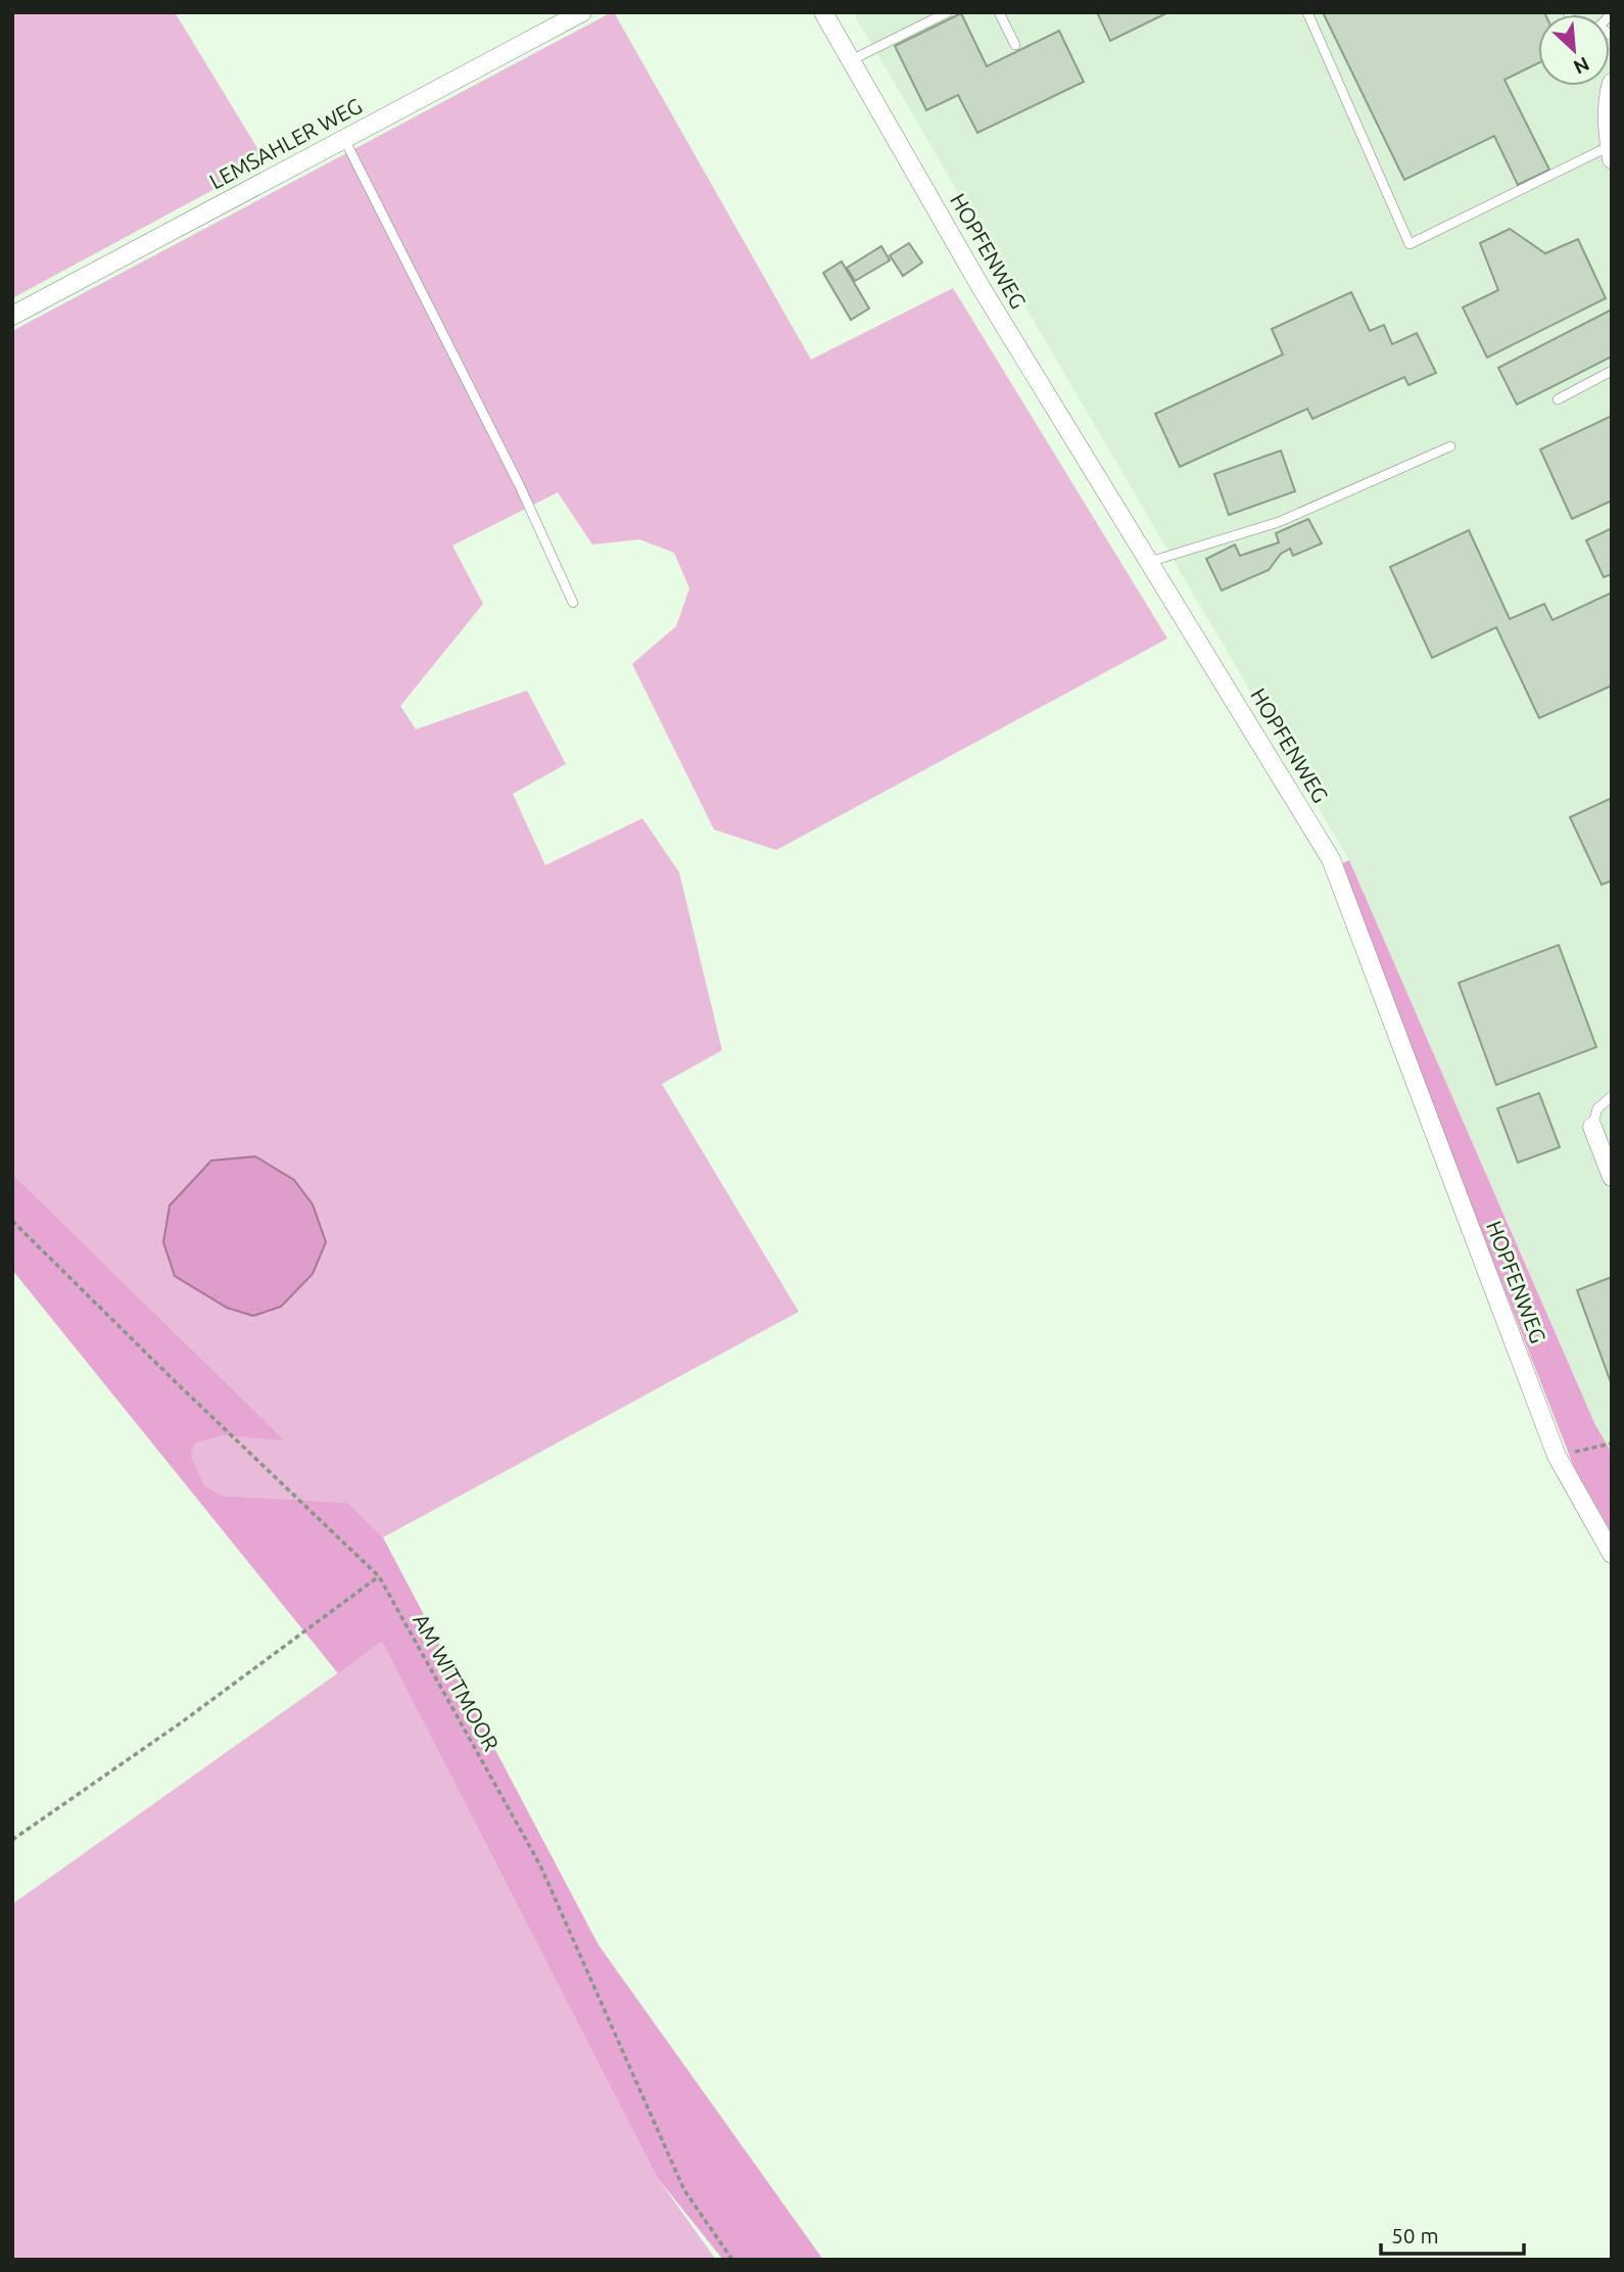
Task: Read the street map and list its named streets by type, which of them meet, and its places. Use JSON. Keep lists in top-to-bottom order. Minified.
{"streets":{"street":["LEMSAHLER WEG","HOPFENWEG"],"path":["AM WITTMOOR"]},"scale_bar":"50 m","north":"bottom right"}
